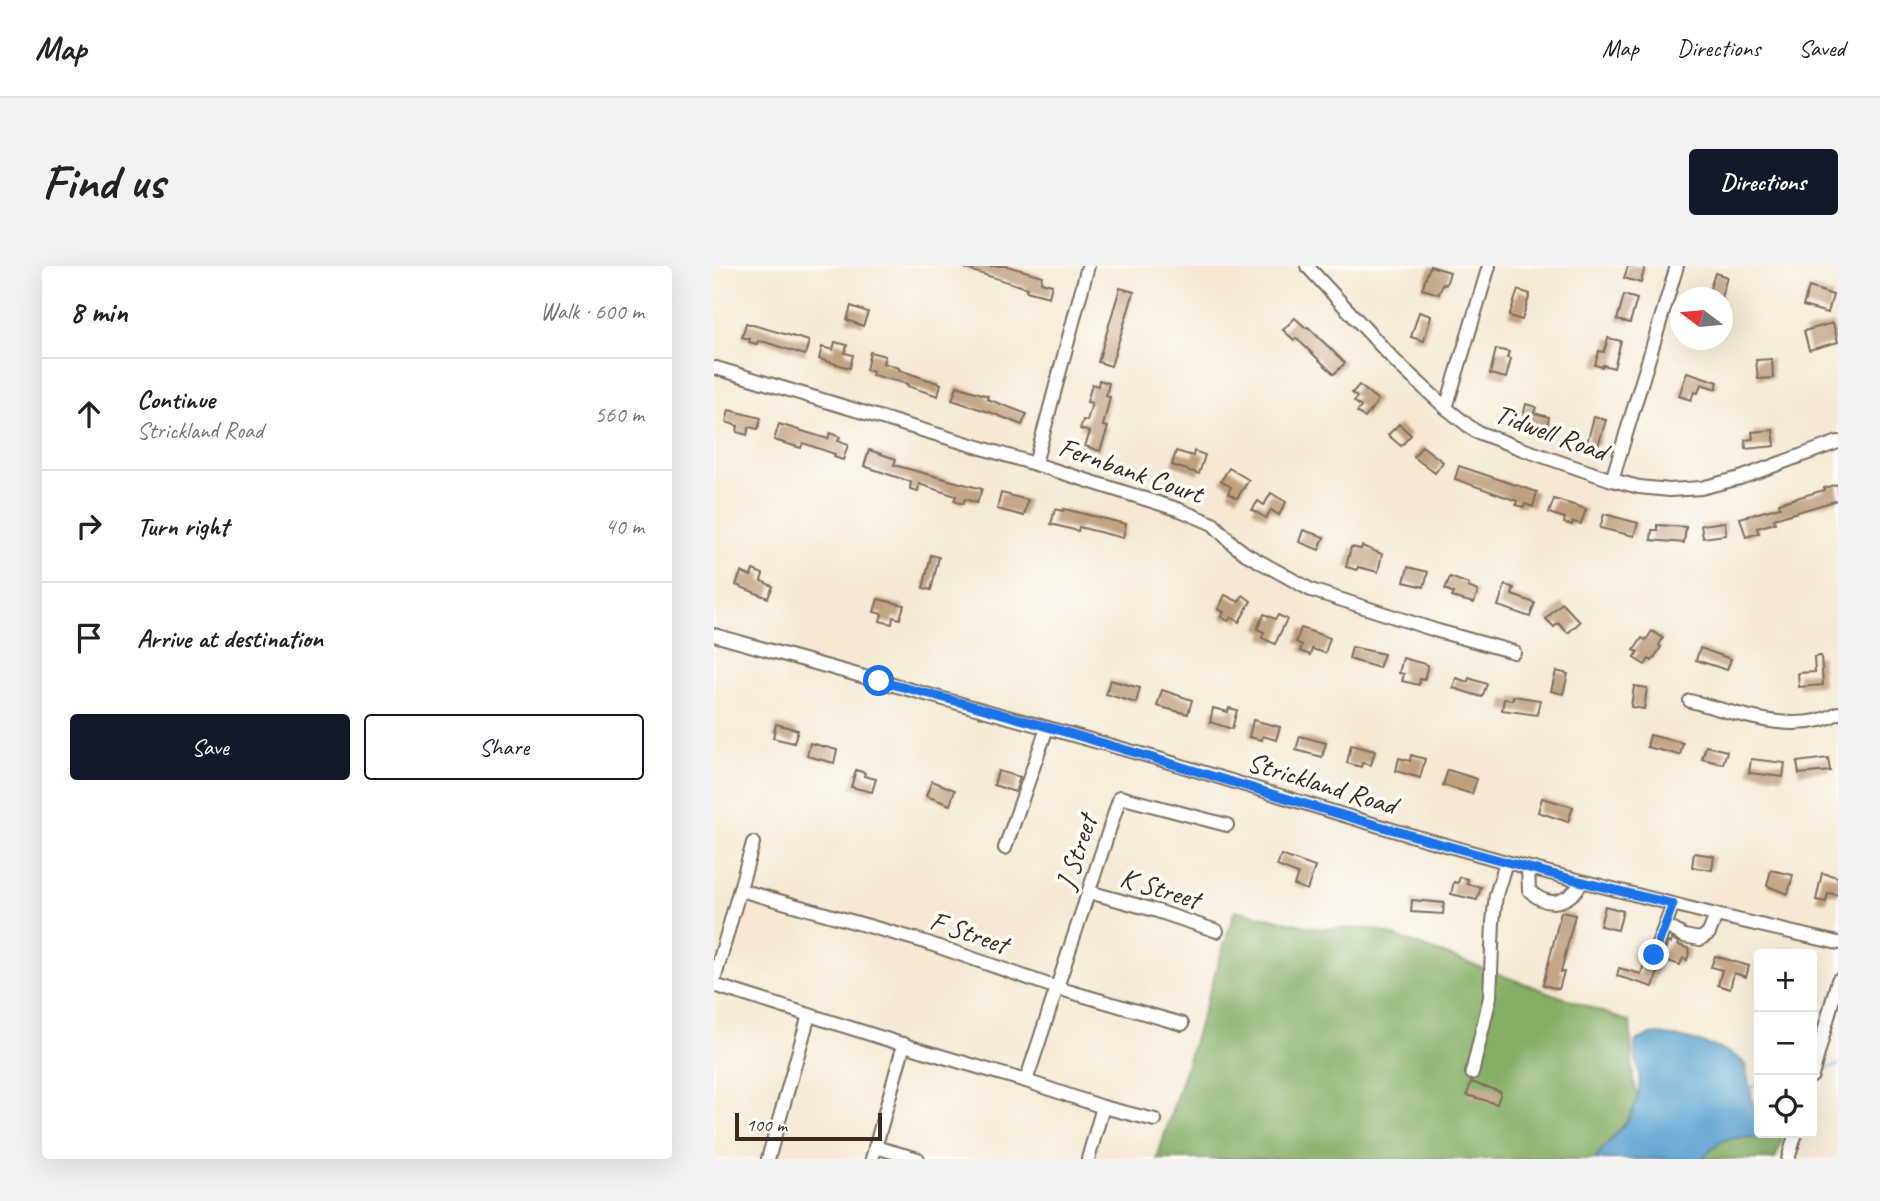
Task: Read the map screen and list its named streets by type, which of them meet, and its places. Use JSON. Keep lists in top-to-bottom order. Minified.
{"streets":{"street":["Tidwell Road","Fernbank Court","Strickland Road","J Street","K Street","F Street"]},"crossings":[["J Street","K Street"],["J Street","F Street"]],"scale_bar":"100 m","north":"left","page":{"header":"Map","nav":["Map","Directions","Saved"],"buttons":["Directions",["Save","Share"]],"title":"Find us","heading":["8 min","Walk · 600 m"],"list":[["Continue","Strickland Road","560 m"],["Turn right","40 m"],"Arrive at destination"],"map_buttons":["+","−"],"scale":"100 m"}}
